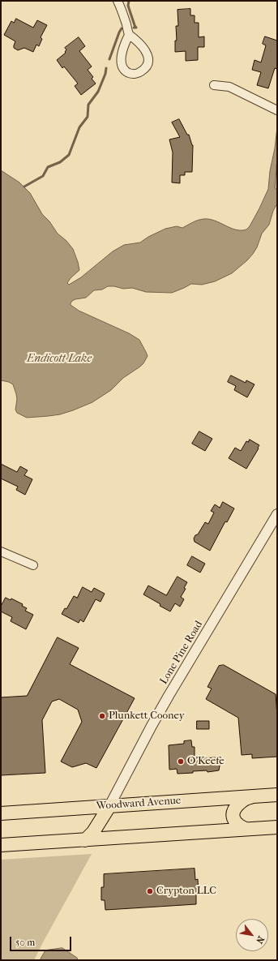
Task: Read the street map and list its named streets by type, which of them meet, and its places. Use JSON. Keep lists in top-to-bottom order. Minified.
{"streets":{"main road":["Woodward Avenue"],"street":["Lone Pine Road"]},"crossings":[["Lone Pine Road","Woodward Avenue"]],"water":["Endicott Lake"],"places":["Plunkett Cooney","O'Keefe","Crypton LLC"],"scale_bar":"50 m","north":"bottom right"}
